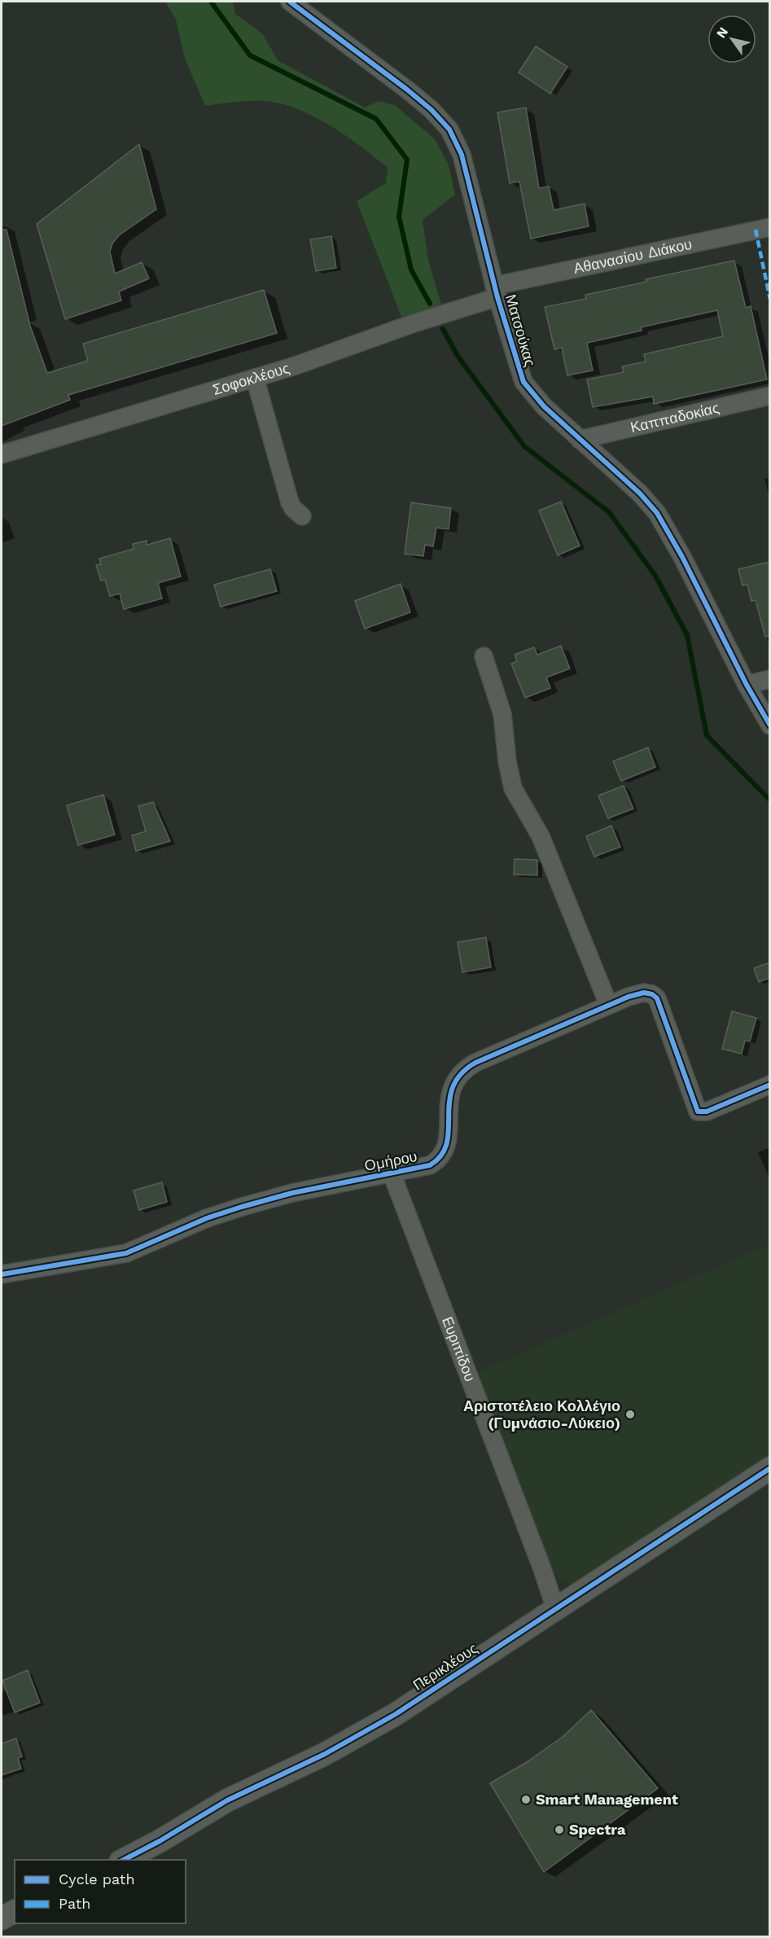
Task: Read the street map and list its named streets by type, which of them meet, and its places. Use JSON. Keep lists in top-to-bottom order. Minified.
{"streets":{"street":["Αθανασίου Διάκου","Ματσούκας","Σοφοκλέους","Καππαδοκίας","Ομήρου","Ευριπίδου","Περικλέους"]},"crossings":[["Αθανασίου Διάκου","Ματσούκας"],["Αθανασίου Διάκου","Σοφοκλέους"],["Ματσούκας","Σοφοκλέους"],["Ματσούκας","Καππαδοκίας"],["Ομήρου","Ευριπίδου"],["Ευριπίδου","Περικλέους"]],"places":["Αριστοτέλειο Κολλέγιο (Γυμνάσιο-Λύκειο)","Smart Management","Spectra"],"legend":["Cycle path","Path"],"north":"top left"}
